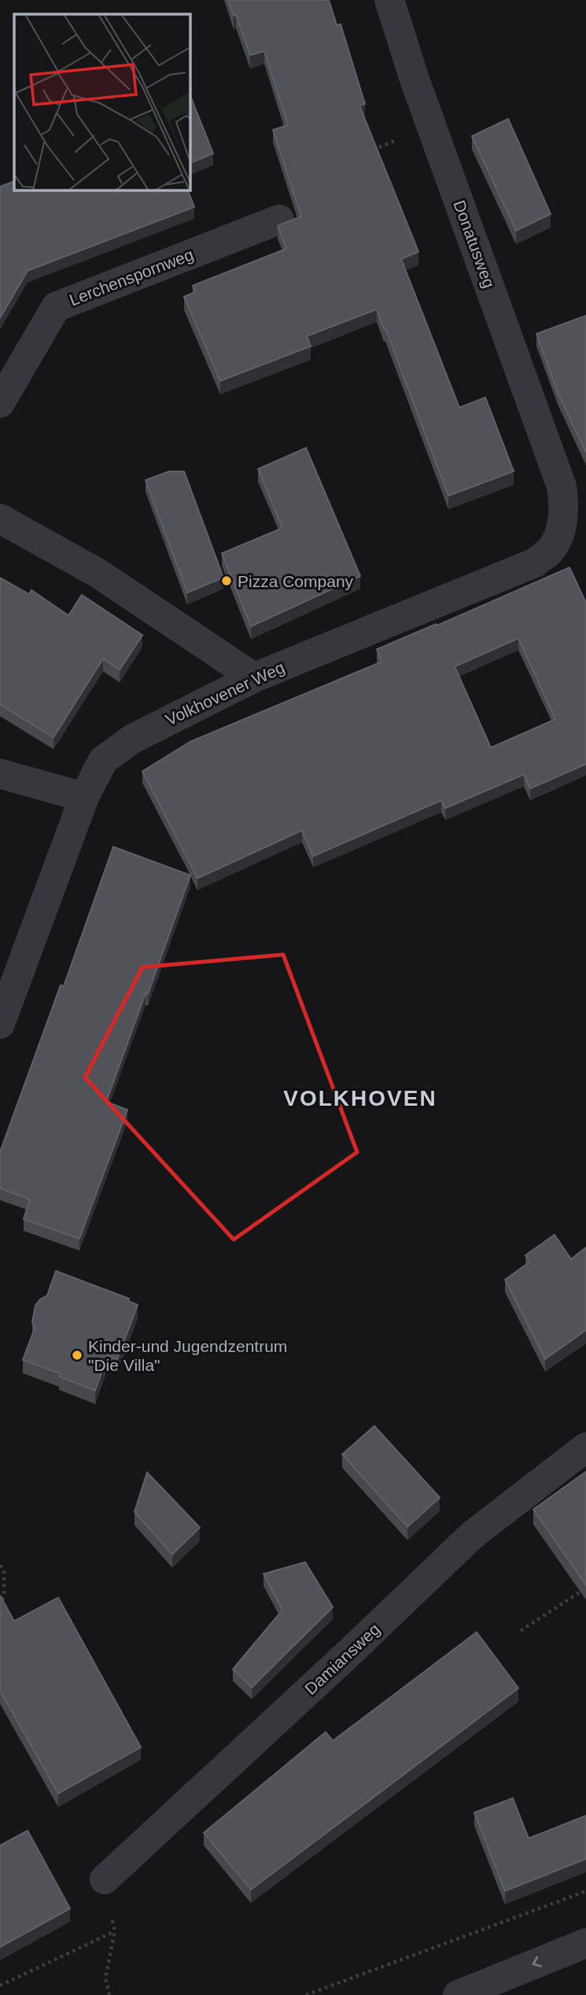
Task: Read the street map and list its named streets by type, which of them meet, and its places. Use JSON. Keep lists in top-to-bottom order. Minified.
{"streets":{"street":["Donatusweg","Lerchenspornweg","Volkhovener Weg","Damiansweg"]},"crossings":[["Donatusweg","Volkhovener Weg"]],"districts":["VOLKHOVEN"],"places":["Pizza Company","Kinder-und Jugendzentrum \"Die Villa\""]}
